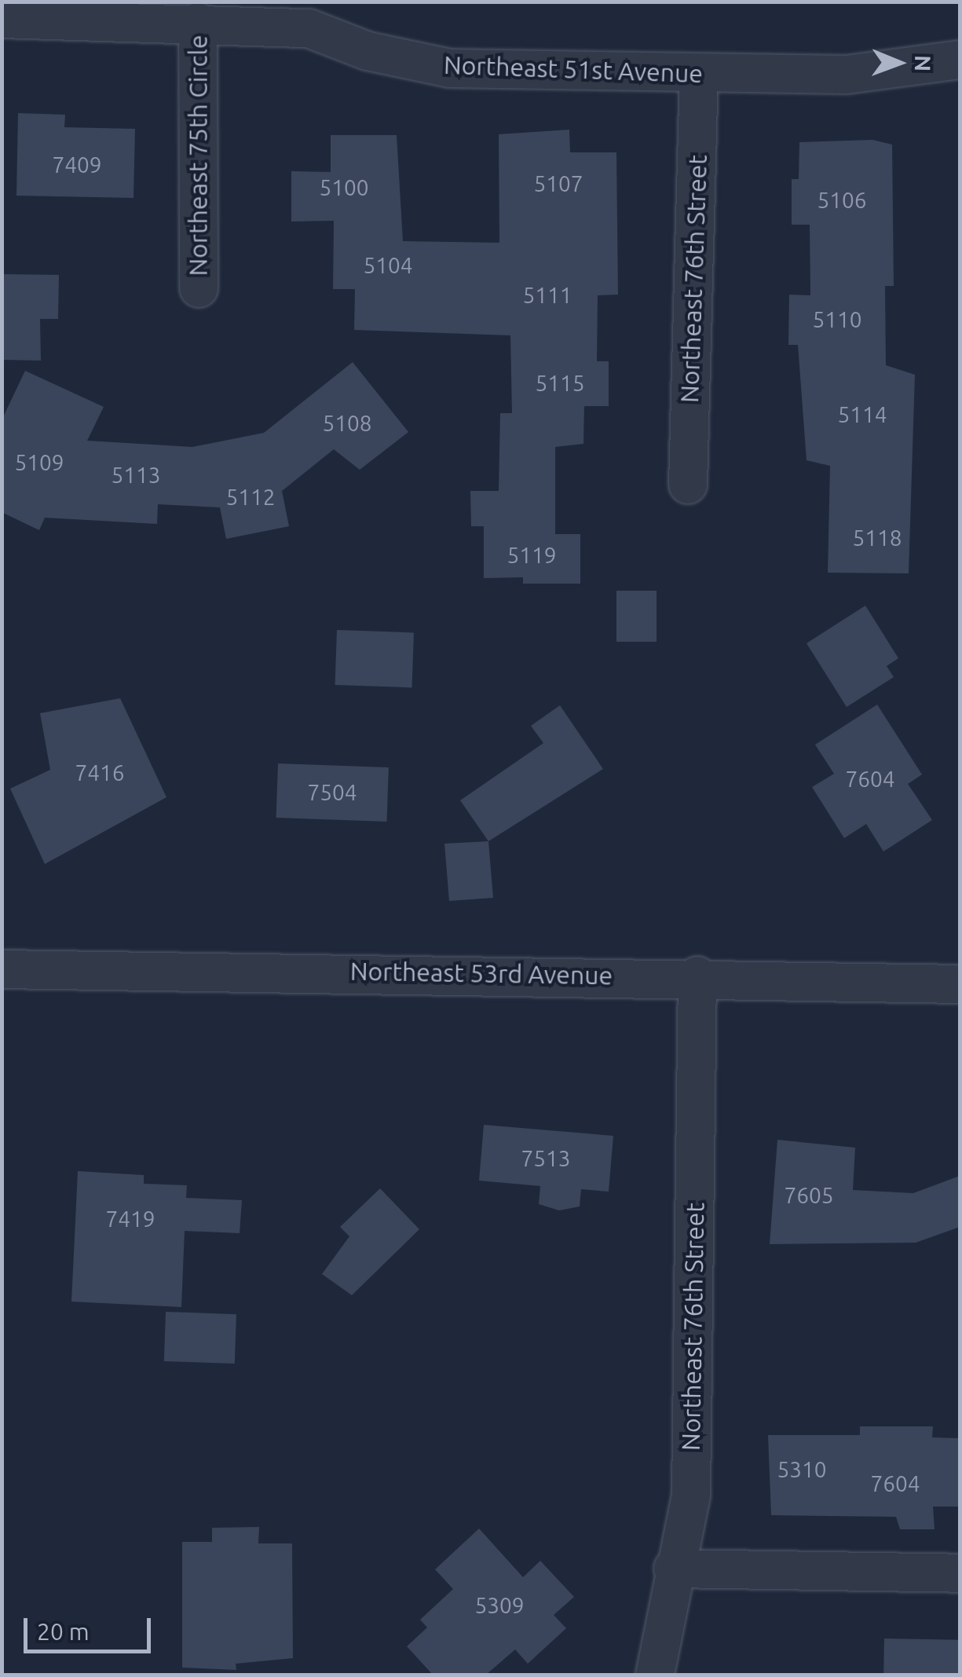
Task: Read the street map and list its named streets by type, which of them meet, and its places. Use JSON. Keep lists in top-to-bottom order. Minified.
{"streets":{"street":["Northeast 51st Avenue","Northeast 75th Circle","Northeast 76th Street","Northeast 53rd Avenue"]},"crossings":[["Northeast 51st Avenue","Northeast 75th Circle"],["Northeast 51st Avenue","Northeast 76th Street"],["Northeast 76th Street","Northeast 53rd Avenue"]],"house_numbers":["7409","5107","5100","5106","5104","5111","5110","5115","5114","5108","5109","5113","5112","5118","5119","7416","7604","7504","7513","7605","7419","5310","7604","5309"],"scale_bar":"20 m","north":"right"}
